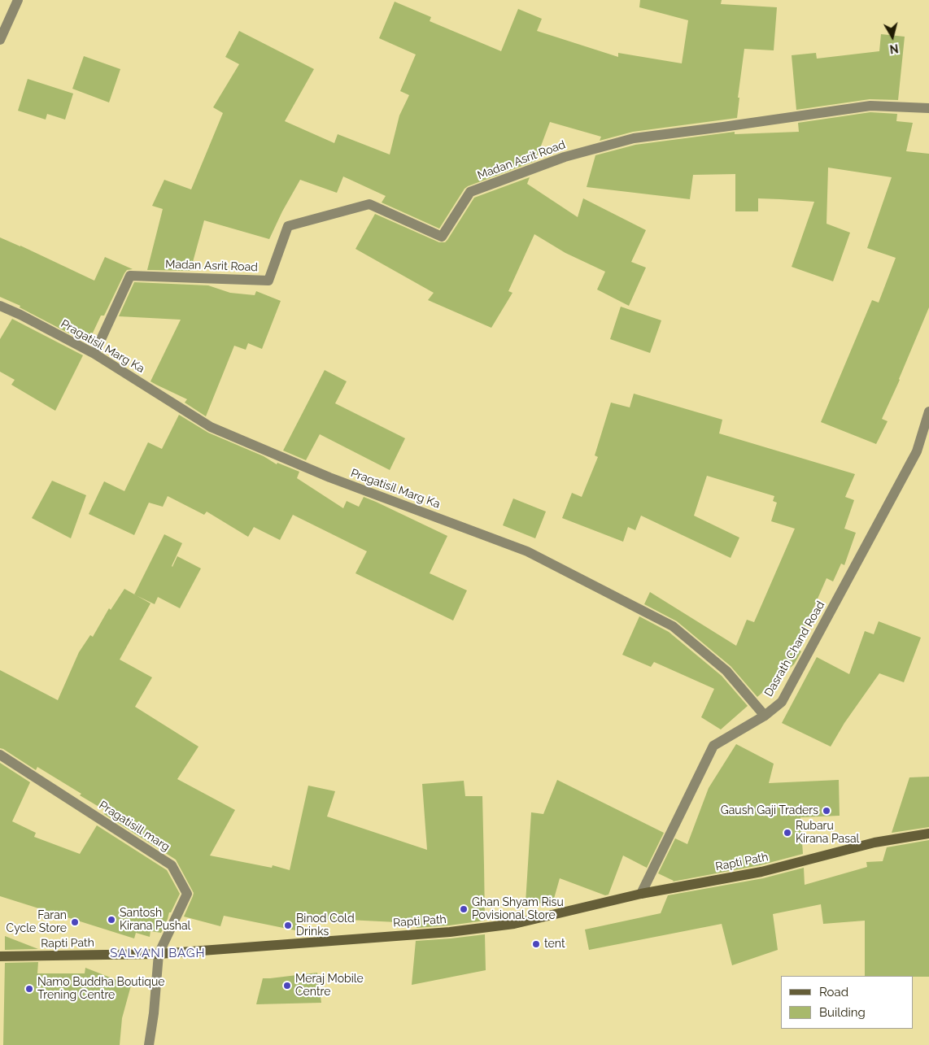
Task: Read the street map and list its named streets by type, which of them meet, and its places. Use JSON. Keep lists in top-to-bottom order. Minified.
{"streets":{"main road":["Rapti Path"],"street":["Madan Asrit Road","Pragatisil Marg Ka","Dasrath Chand Road","Pragatisill marg"]},"crossings":[["Madan Asrit Road","Pragatisil Marg Ka"],["Pragatisil Marg Ka","Dasrath Chand Road"],["Dasrath Chand Road","Rapti Path"],["Pragatisill marg","Rapti Path"]],"districts":["SALYANI BAGH"],"places":["Gaush Gaji Traders","Rubaru Kirana Pasal","Ghan Shyam Risu Povisional Store","Santosh Kirana Pushal","Faran Cycle Store","Binod Cold Drinks","tent","Meraj Mobile Centre","Namo Buddha Boutique Trening Centre"],"legend":["Road","Building"],"north":"bottom"}
